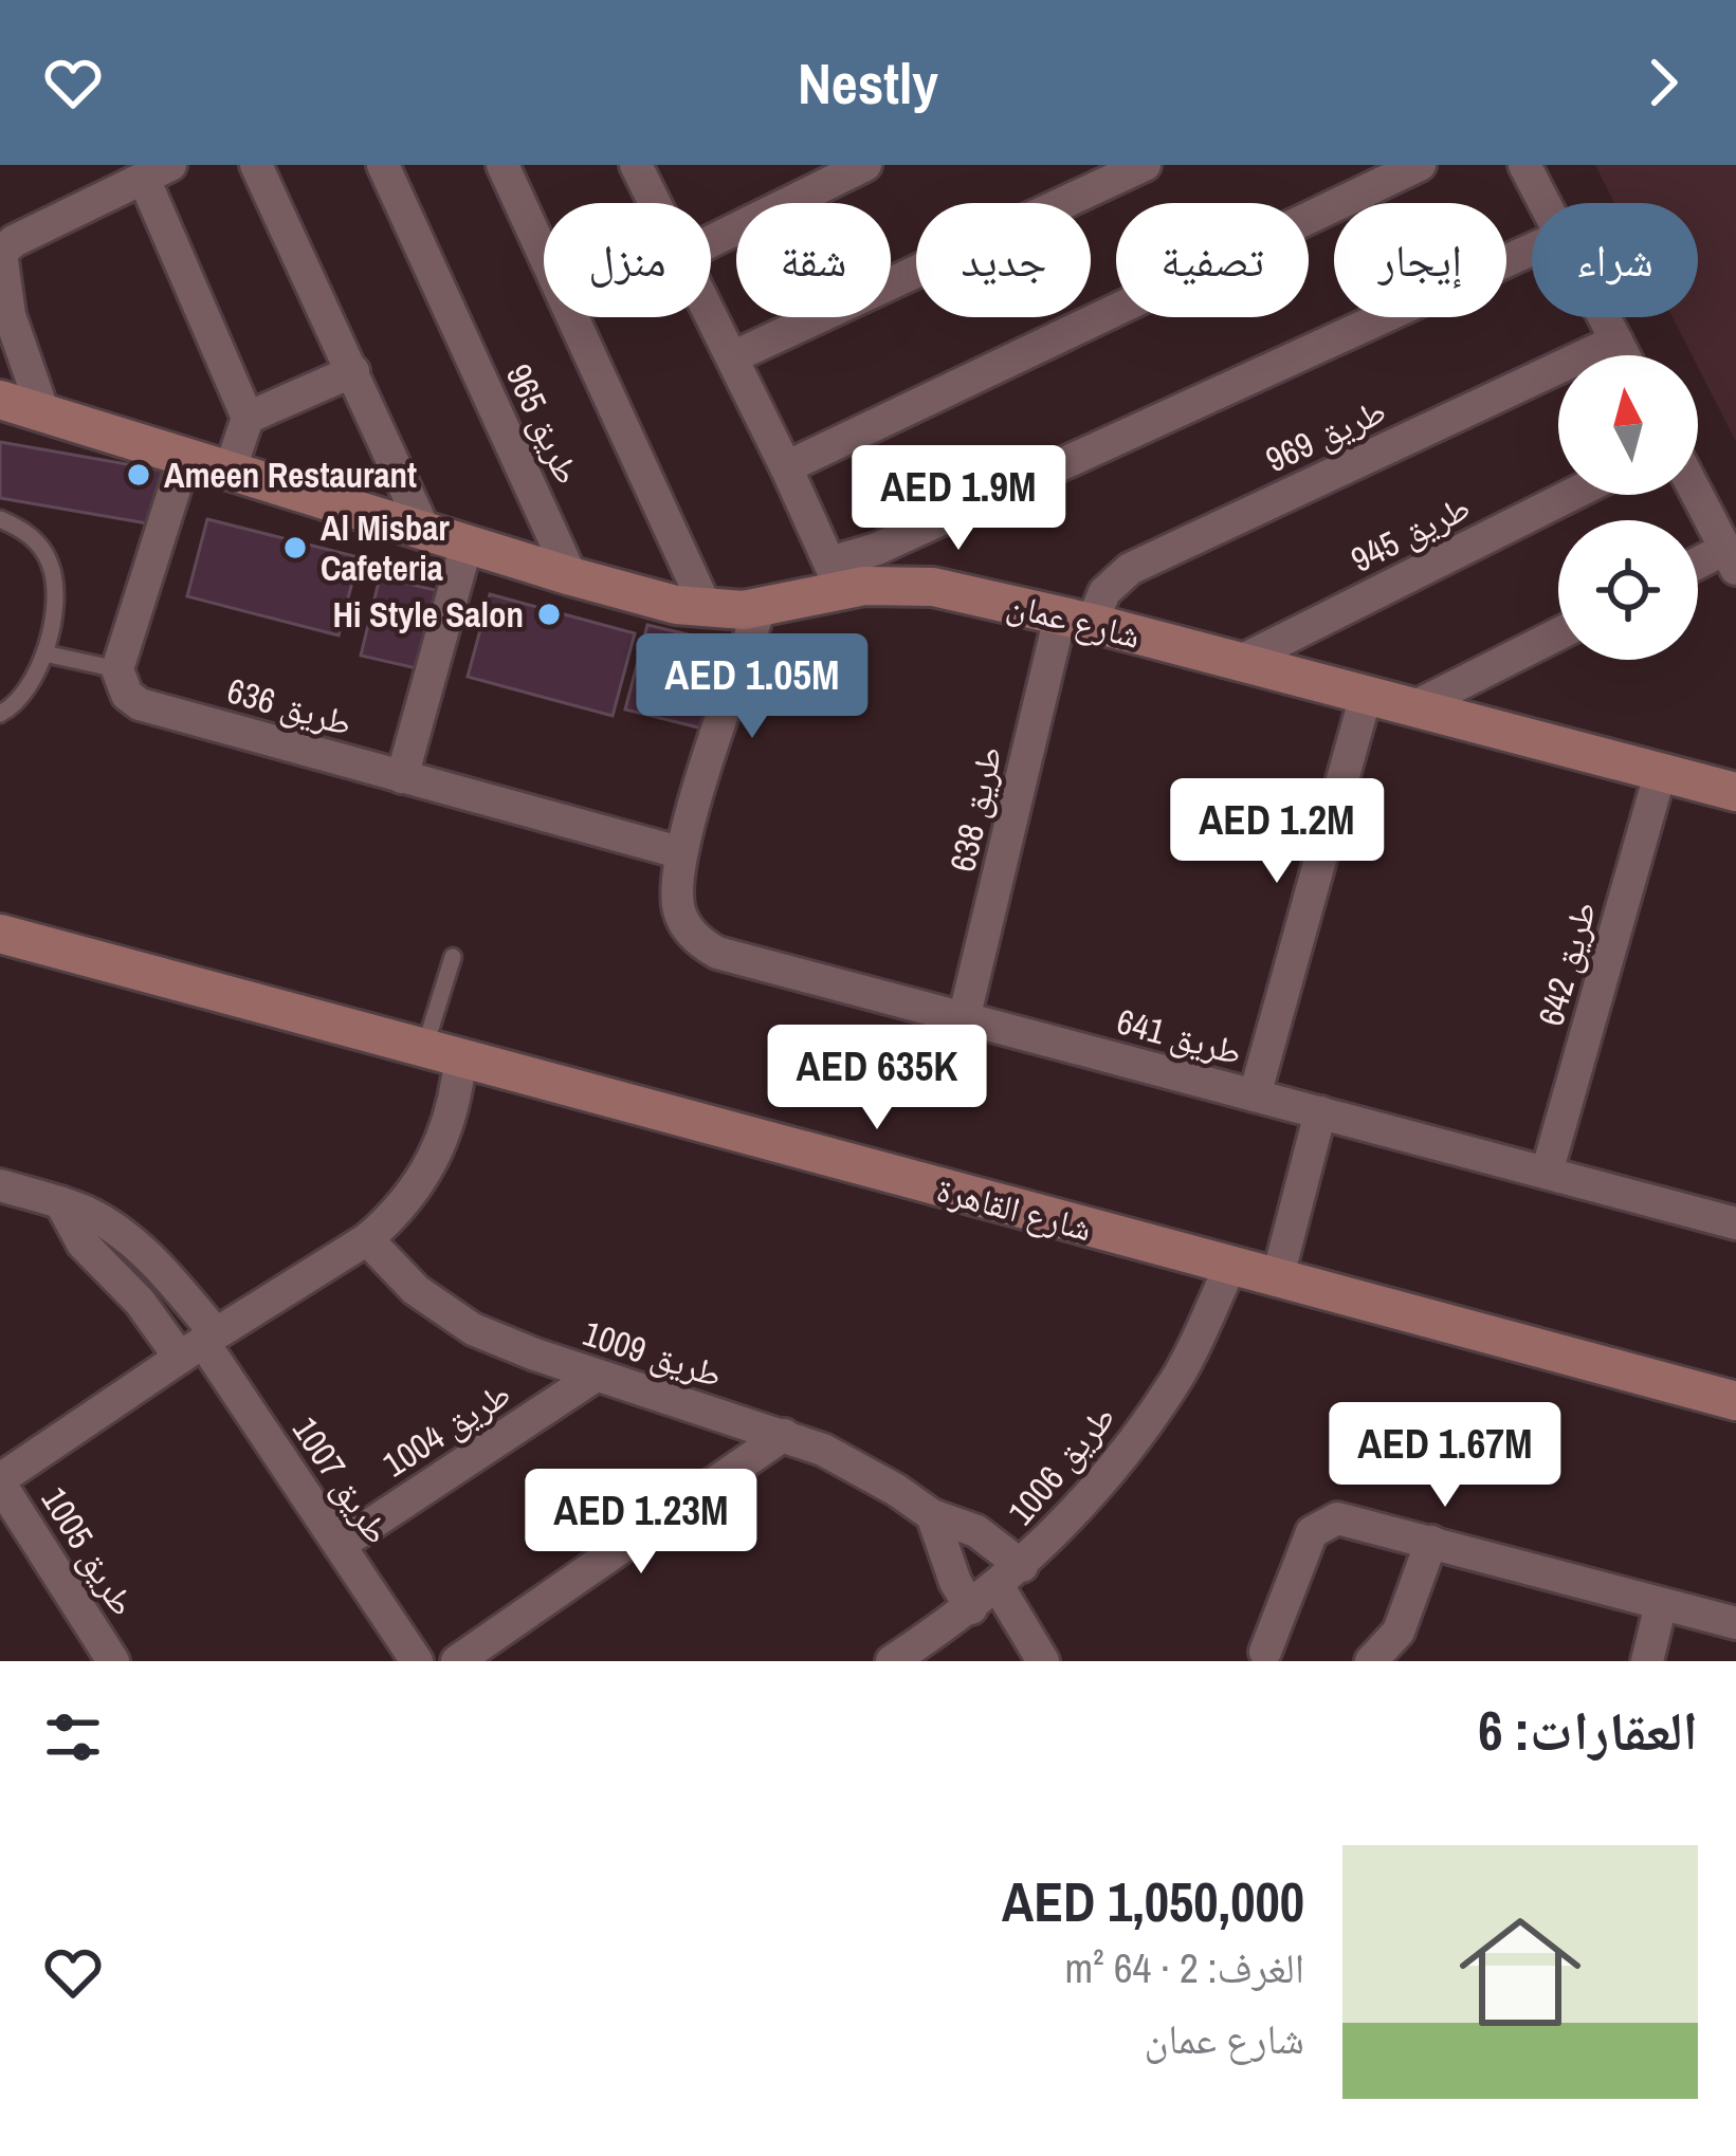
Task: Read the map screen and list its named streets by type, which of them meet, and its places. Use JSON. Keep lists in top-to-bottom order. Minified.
{"streets":{"street":["طريق 965","طريق 969","طريق 945","شارع عمان","طريق 636","طريق 638","طريق 642","طريق 641","شارع القاهرة","طريق 1009","طريق 1004","طريق 1006","طريق 1007","طريق 1005"]},"crossings":[["طريق 965","شارع عمان"],["طريق 969","شارع عمان"],["طريق 969","طريق 638"],["طريق 945","شارع عمان"],["شارع عمان","طريق 638"],["شارع عمان","طريق 642"],["شارع عمان","طريق 641"],["طريق 636","طريق 641"],["طريق 638","طريق 641"],["طريق 642","طريق 641"],["شارع القاهرة","طريق 1006"],["طريق 1009","طريق 1004"],["طريق 1009","طريق 1006"],["طريق 1004","طريق 1007"]],"places":["Ameen Restaurant","Al Misbar Cafeteria","Hi Style Salon"],"north":"top","page":{"header":"Nestly","chip":["شراء","إيجار","تصفية","جديد","شقة","منزل"],"price":["AED 1.9M","AED 1.05M","AED 1.2M","AED 635K","AED 1.67M","AED 1.23M"],"heading":"العقارات: 6","list":[{"name":"AED 1,050,000","note":"الغرف: 2 · 64 m² · شارع عمان"}]}}
